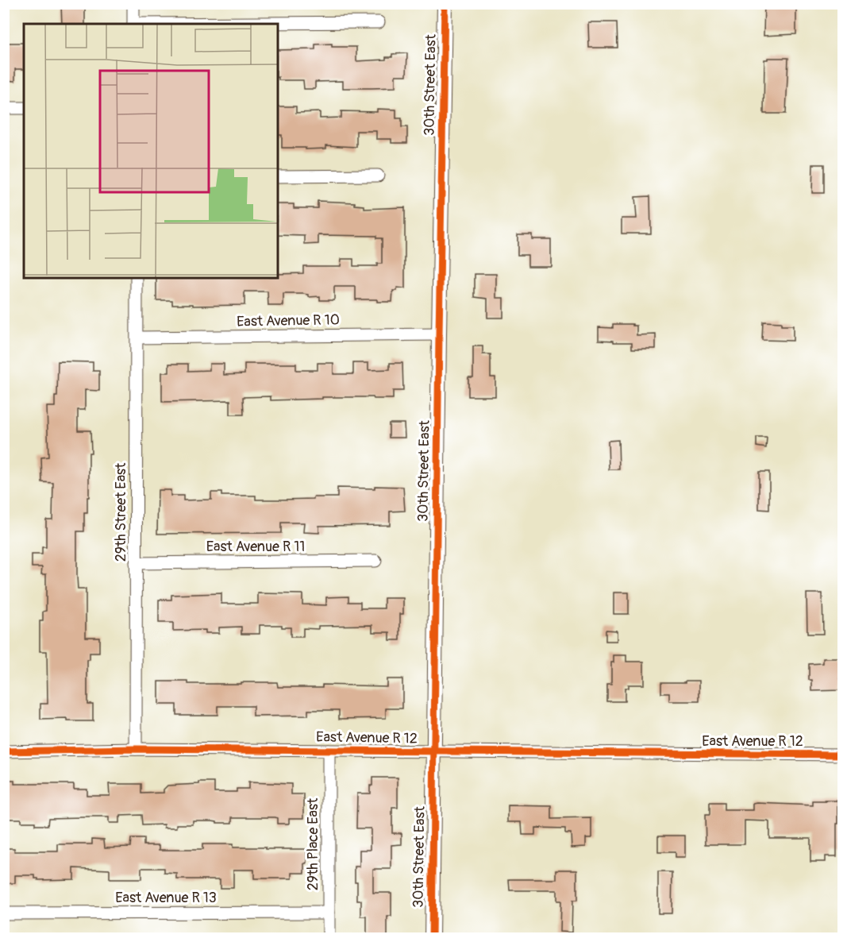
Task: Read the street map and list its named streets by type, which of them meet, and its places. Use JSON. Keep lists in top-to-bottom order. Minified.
{"streets":{"street":["30th Street East","East Avenue R 10","29th Street East","East Avenue R 11","East Avenue R 12","29th Place East","East Avenue R 13"]},"crossings":[["30th Street East","East Avenue R 10"],["30th Street East","East Avenue R 12"],["East Avenue R 10","29th Street East"],["29th Street East","East Avenue R 11"],["29th Street East","East Avenue R 12"],["East Avenue R 12","29th Place East"],["29th Place East","East Avenue R 13"]]}
